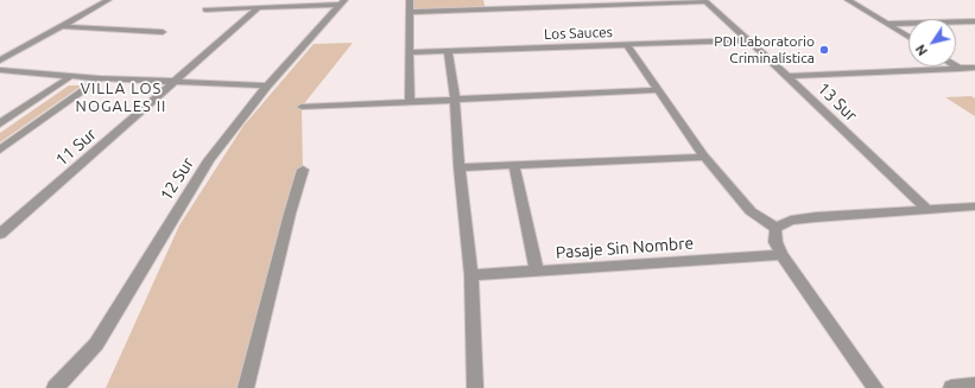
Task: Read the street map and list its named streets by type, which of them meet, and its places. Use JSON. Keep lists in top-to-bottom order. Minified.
{"streets":{"street":["Los Sauces","13 Sur","11 Sur","12 Sur","Pasaje Sin Nombre"]},"crossings":[["Los Sauces","13 Sur"]],"districts":["VILLA LOS NOGALES II"],"places":["PDI Laboratorio Criminalística"],"north":"bottom left"}
